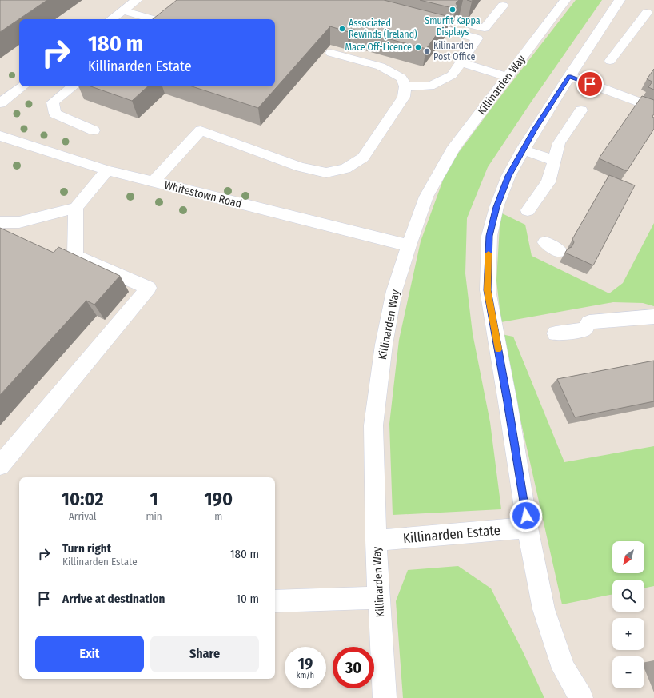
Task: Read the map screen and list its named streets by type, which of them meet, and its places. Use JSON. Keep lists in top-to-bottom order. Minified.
{"streets":{"street":["Killinarden Way","Whitestown Road","Killinarden Estate"]},"crossings":[["Killinarden Way","Whitestown Road"],["Killinarden Way","Killinarden Estate"]],"places":["Smurfit Kappa Displays","Associated Rewinds (Ireland)","Mace Off-Licence","Kilinarden Post Office"],"north":"bottom left","page":{"turn":["180 m","Killinarden Estate"],"eta":["10:02","Arrival","1","min","190","m"],"list":[{"name":"Turn right","note":"Killinarden Estate","value":"180 m"},{"name":"Arrive at destination","value":"10 m"}],"map_buttons":["+","−"],"buttons":["Exit","Share"],"speed":"19 km/h","limit":"30"}}
